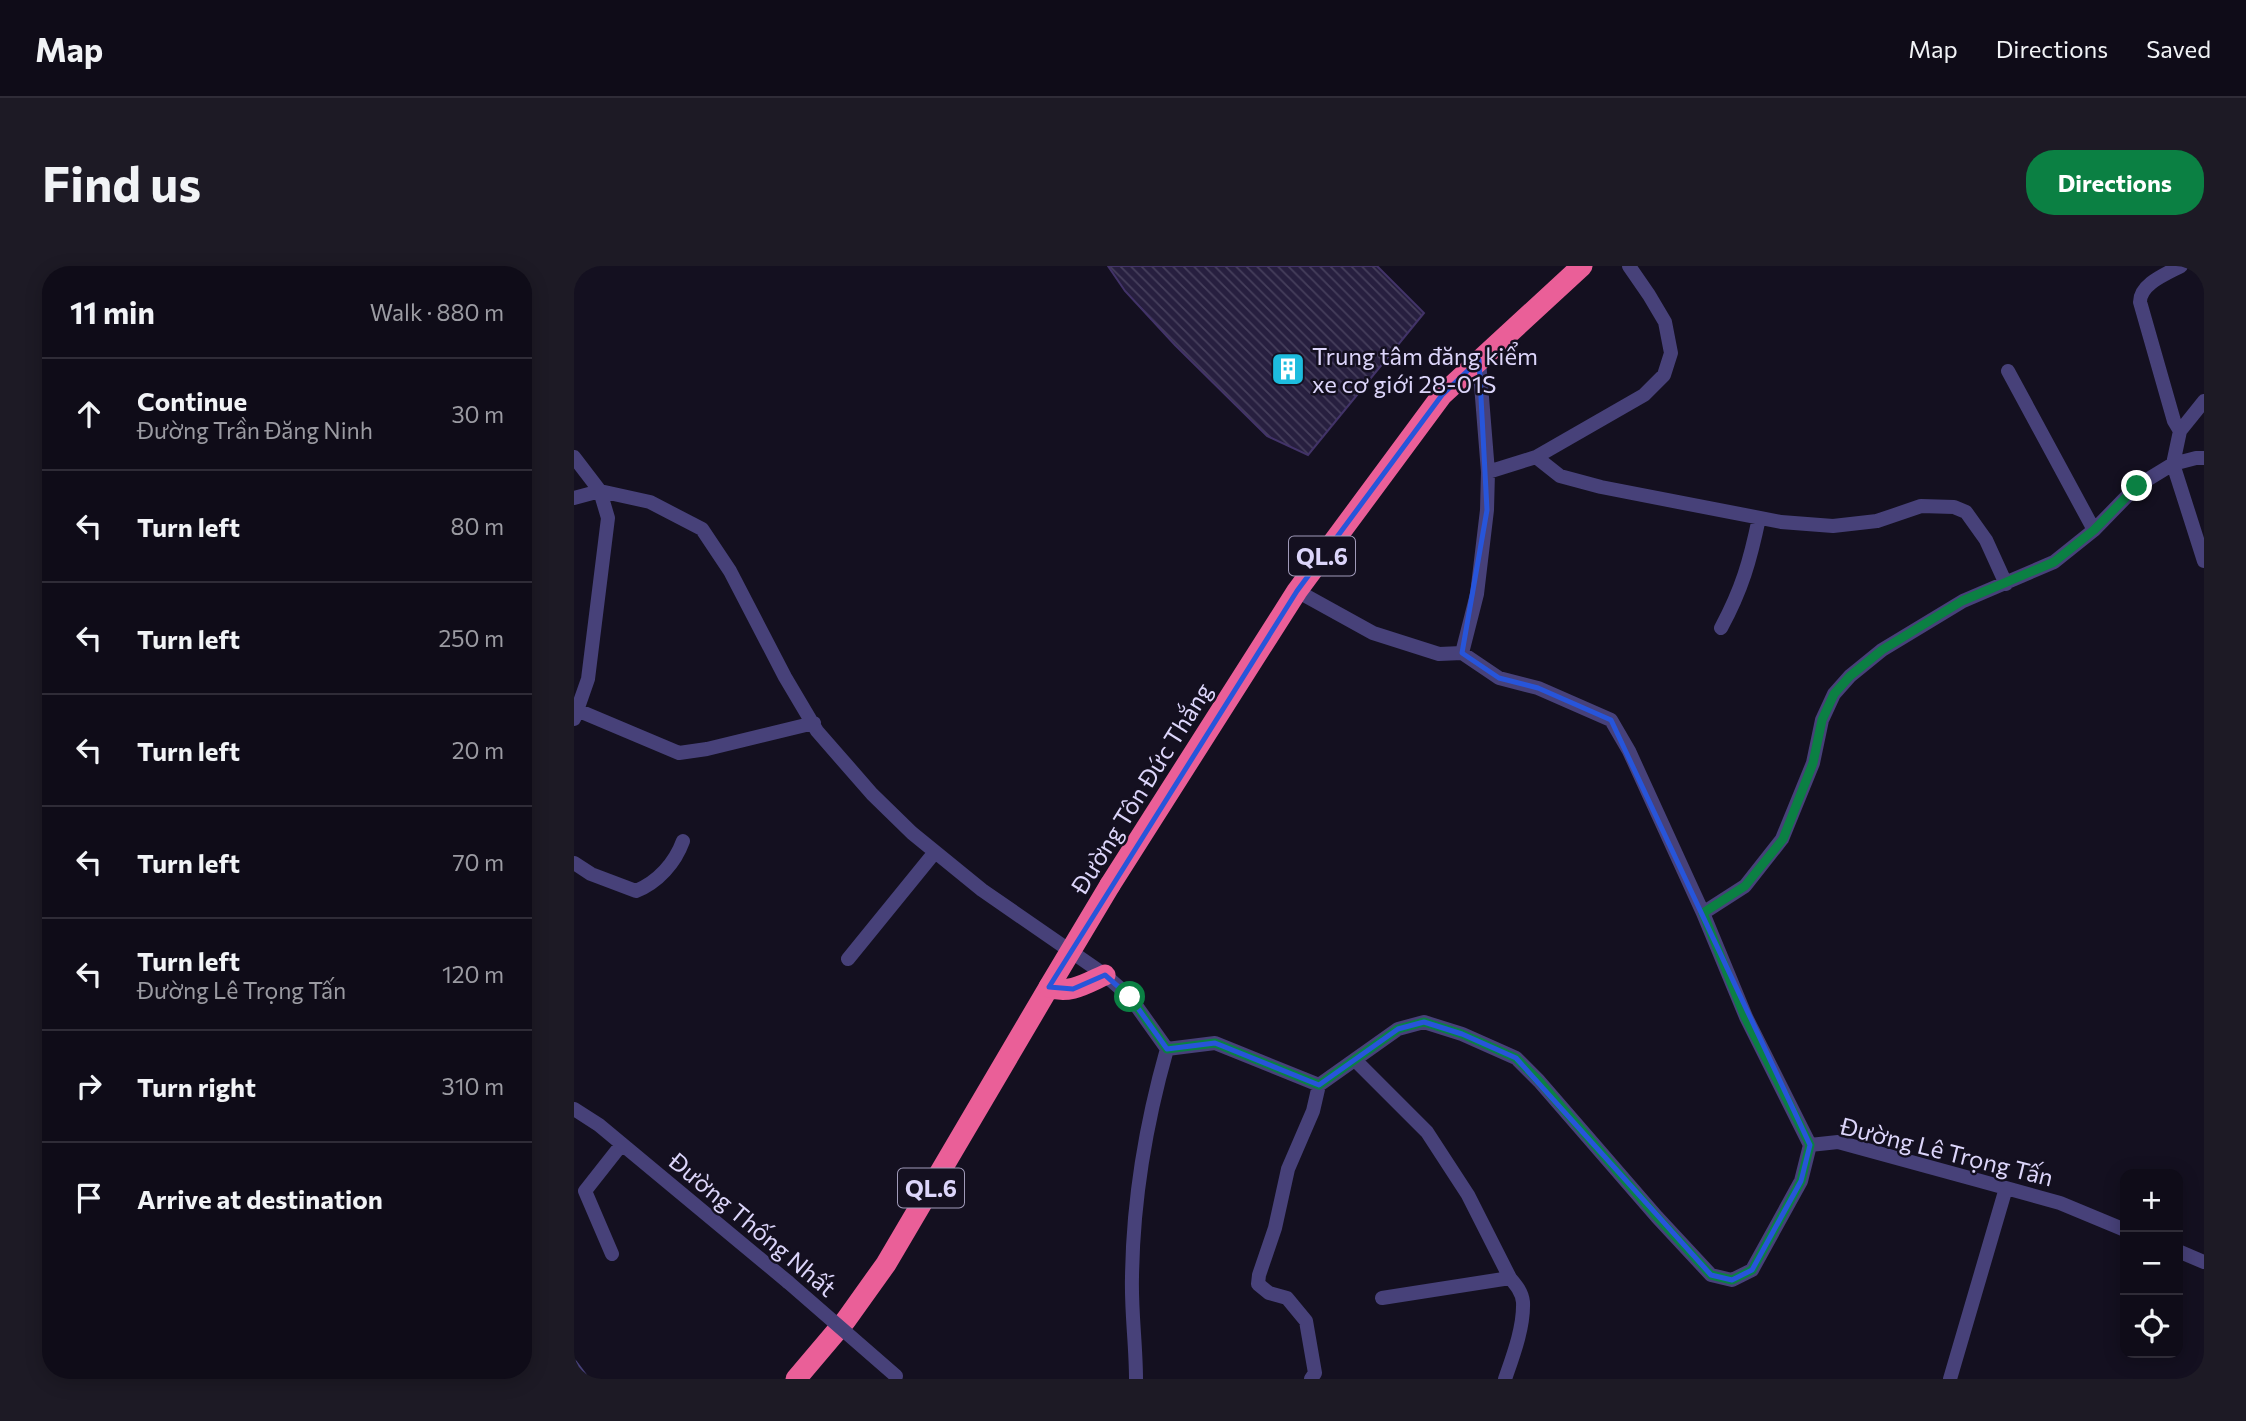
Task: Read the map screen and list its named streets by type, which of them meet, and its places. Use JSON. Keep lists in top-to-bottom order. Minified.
{"streets":{"highway":["QL.6","Đường Tôn Đức Thắng"],"street":["Đường Lê Trọng Tấn","Đường Thống Nhất"]},"crossings":[["Đường Tôn Đức Thắng","Đường Lê Trọng Tấn"]],"places":{"building":["Trung tâm đăng kiểm xe cơ giới 28-01S"]},"page":{"header":"Map","nav":["Map","Directions","Saved"],"buttons":"Directions","title":"Find us","heading":["11 min","Walk · 880 m"],"list":[["Continue","Đường Trần Đăng Ninh","30 m"],["Turn left","80 m"],["Turn left","250 m"],["Turn left","20 m"],["Turn left","70 m"],["Turn left","Đường Lê Trọng Tấn","120 m"],["Turn right","310 m"],"Arrive at destination"],"map_buttons":["+","−"]}}
